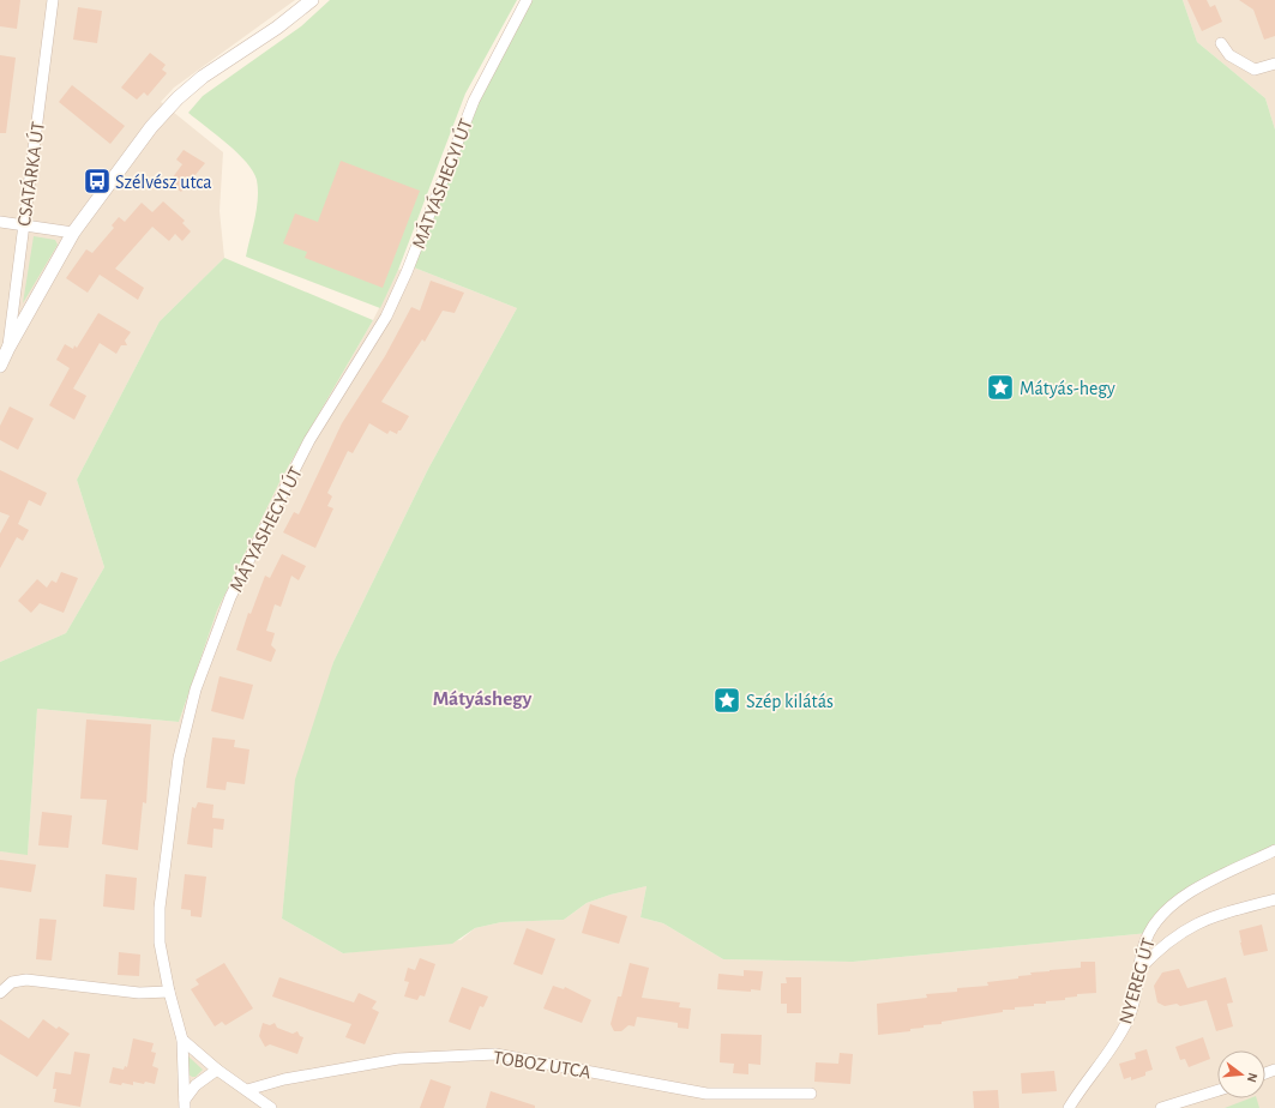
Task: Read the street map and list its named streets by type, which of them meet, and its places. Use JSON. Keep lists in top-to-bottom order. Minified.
{"streets":{"street":["CSATÁRKA ÚT","MÁTYÁSHEGYI ÚT","NYEREG ÚT","TOBOZ UTCA"]},"districts":["Mátyáshegy"],"places":{"bus stop":["Szélvész utca"],"place":["Mátyás-hegy","Szép kilátás"]},"north":"right"}
